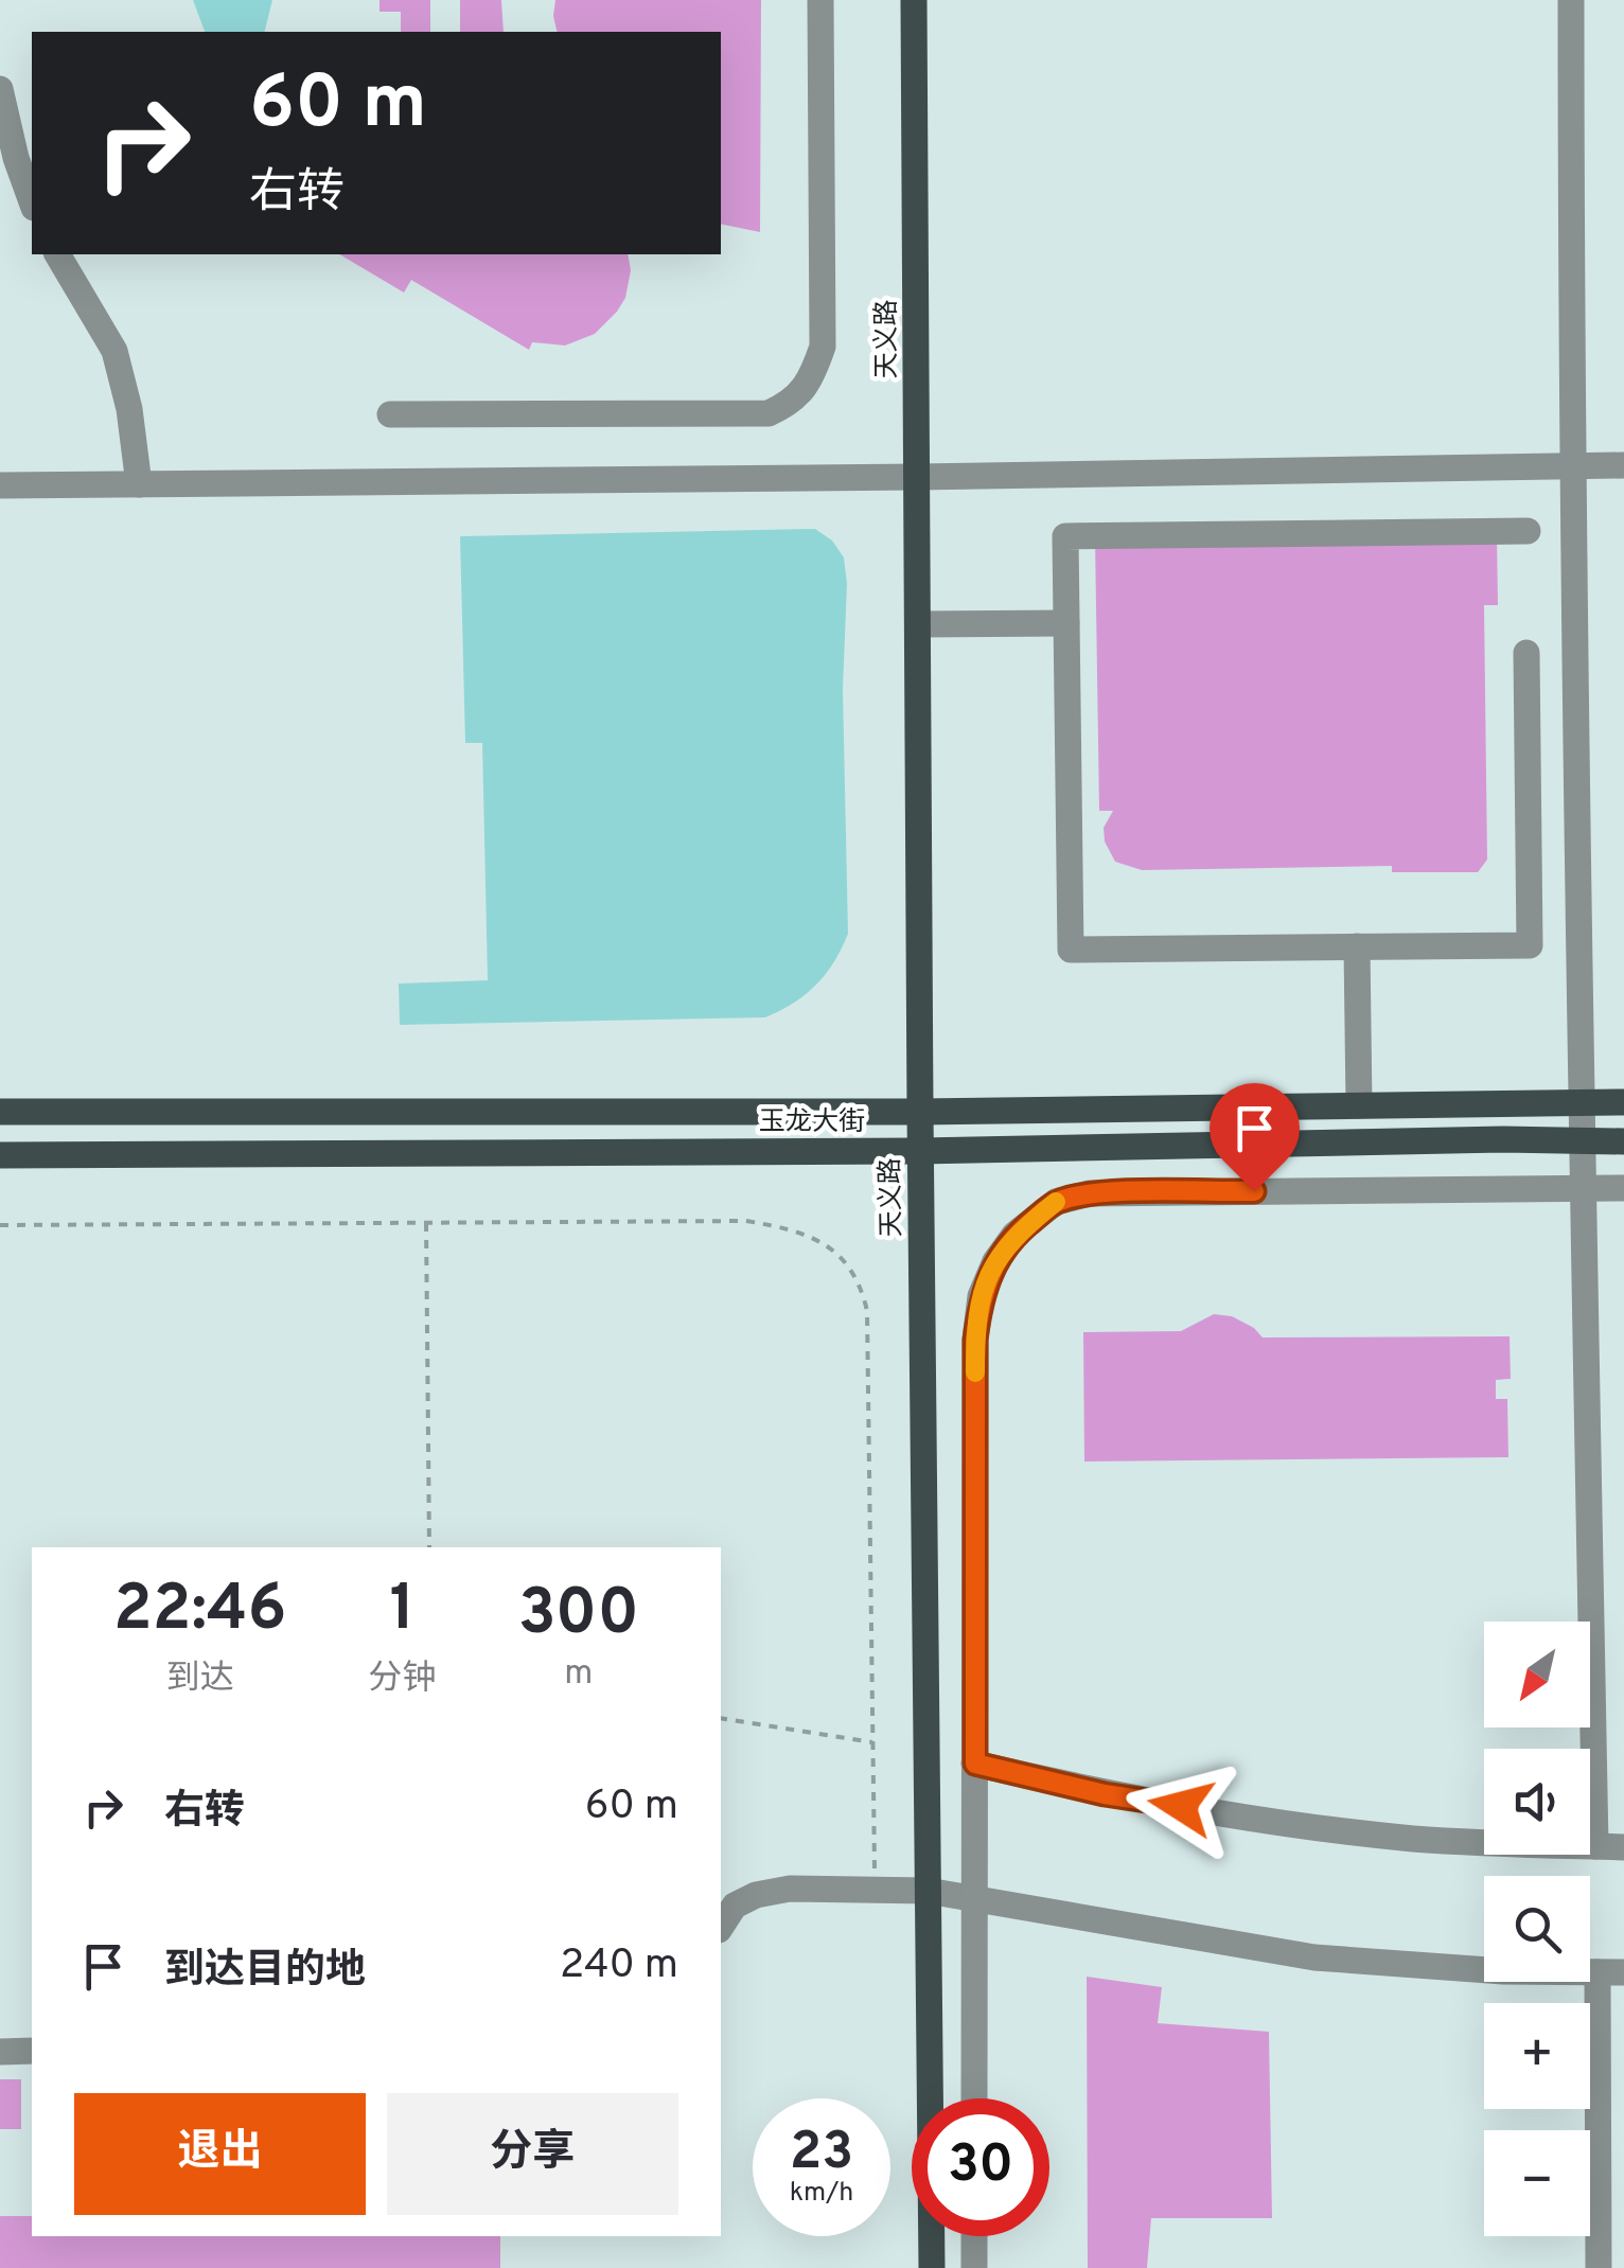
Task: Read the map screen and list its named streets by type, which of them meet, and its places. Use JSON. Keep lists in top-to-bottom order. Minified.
{"streets":{"main road":["天义路","玉龙大街"]},"crossings":[["天义路","玉龙大街"]],"north":"bottom left","page":{"turn":["60 m","右转"],"eta":["22:46","到达","1","分钟","300","m"],"map_buttons":["+","−"],"list":[{"name":"右转","value":"60 m"},{"name":"到达目的地","value":"240 m"}],"buttons":["退出","分享"],"speed":"23 km/h","limit":"30"}}
